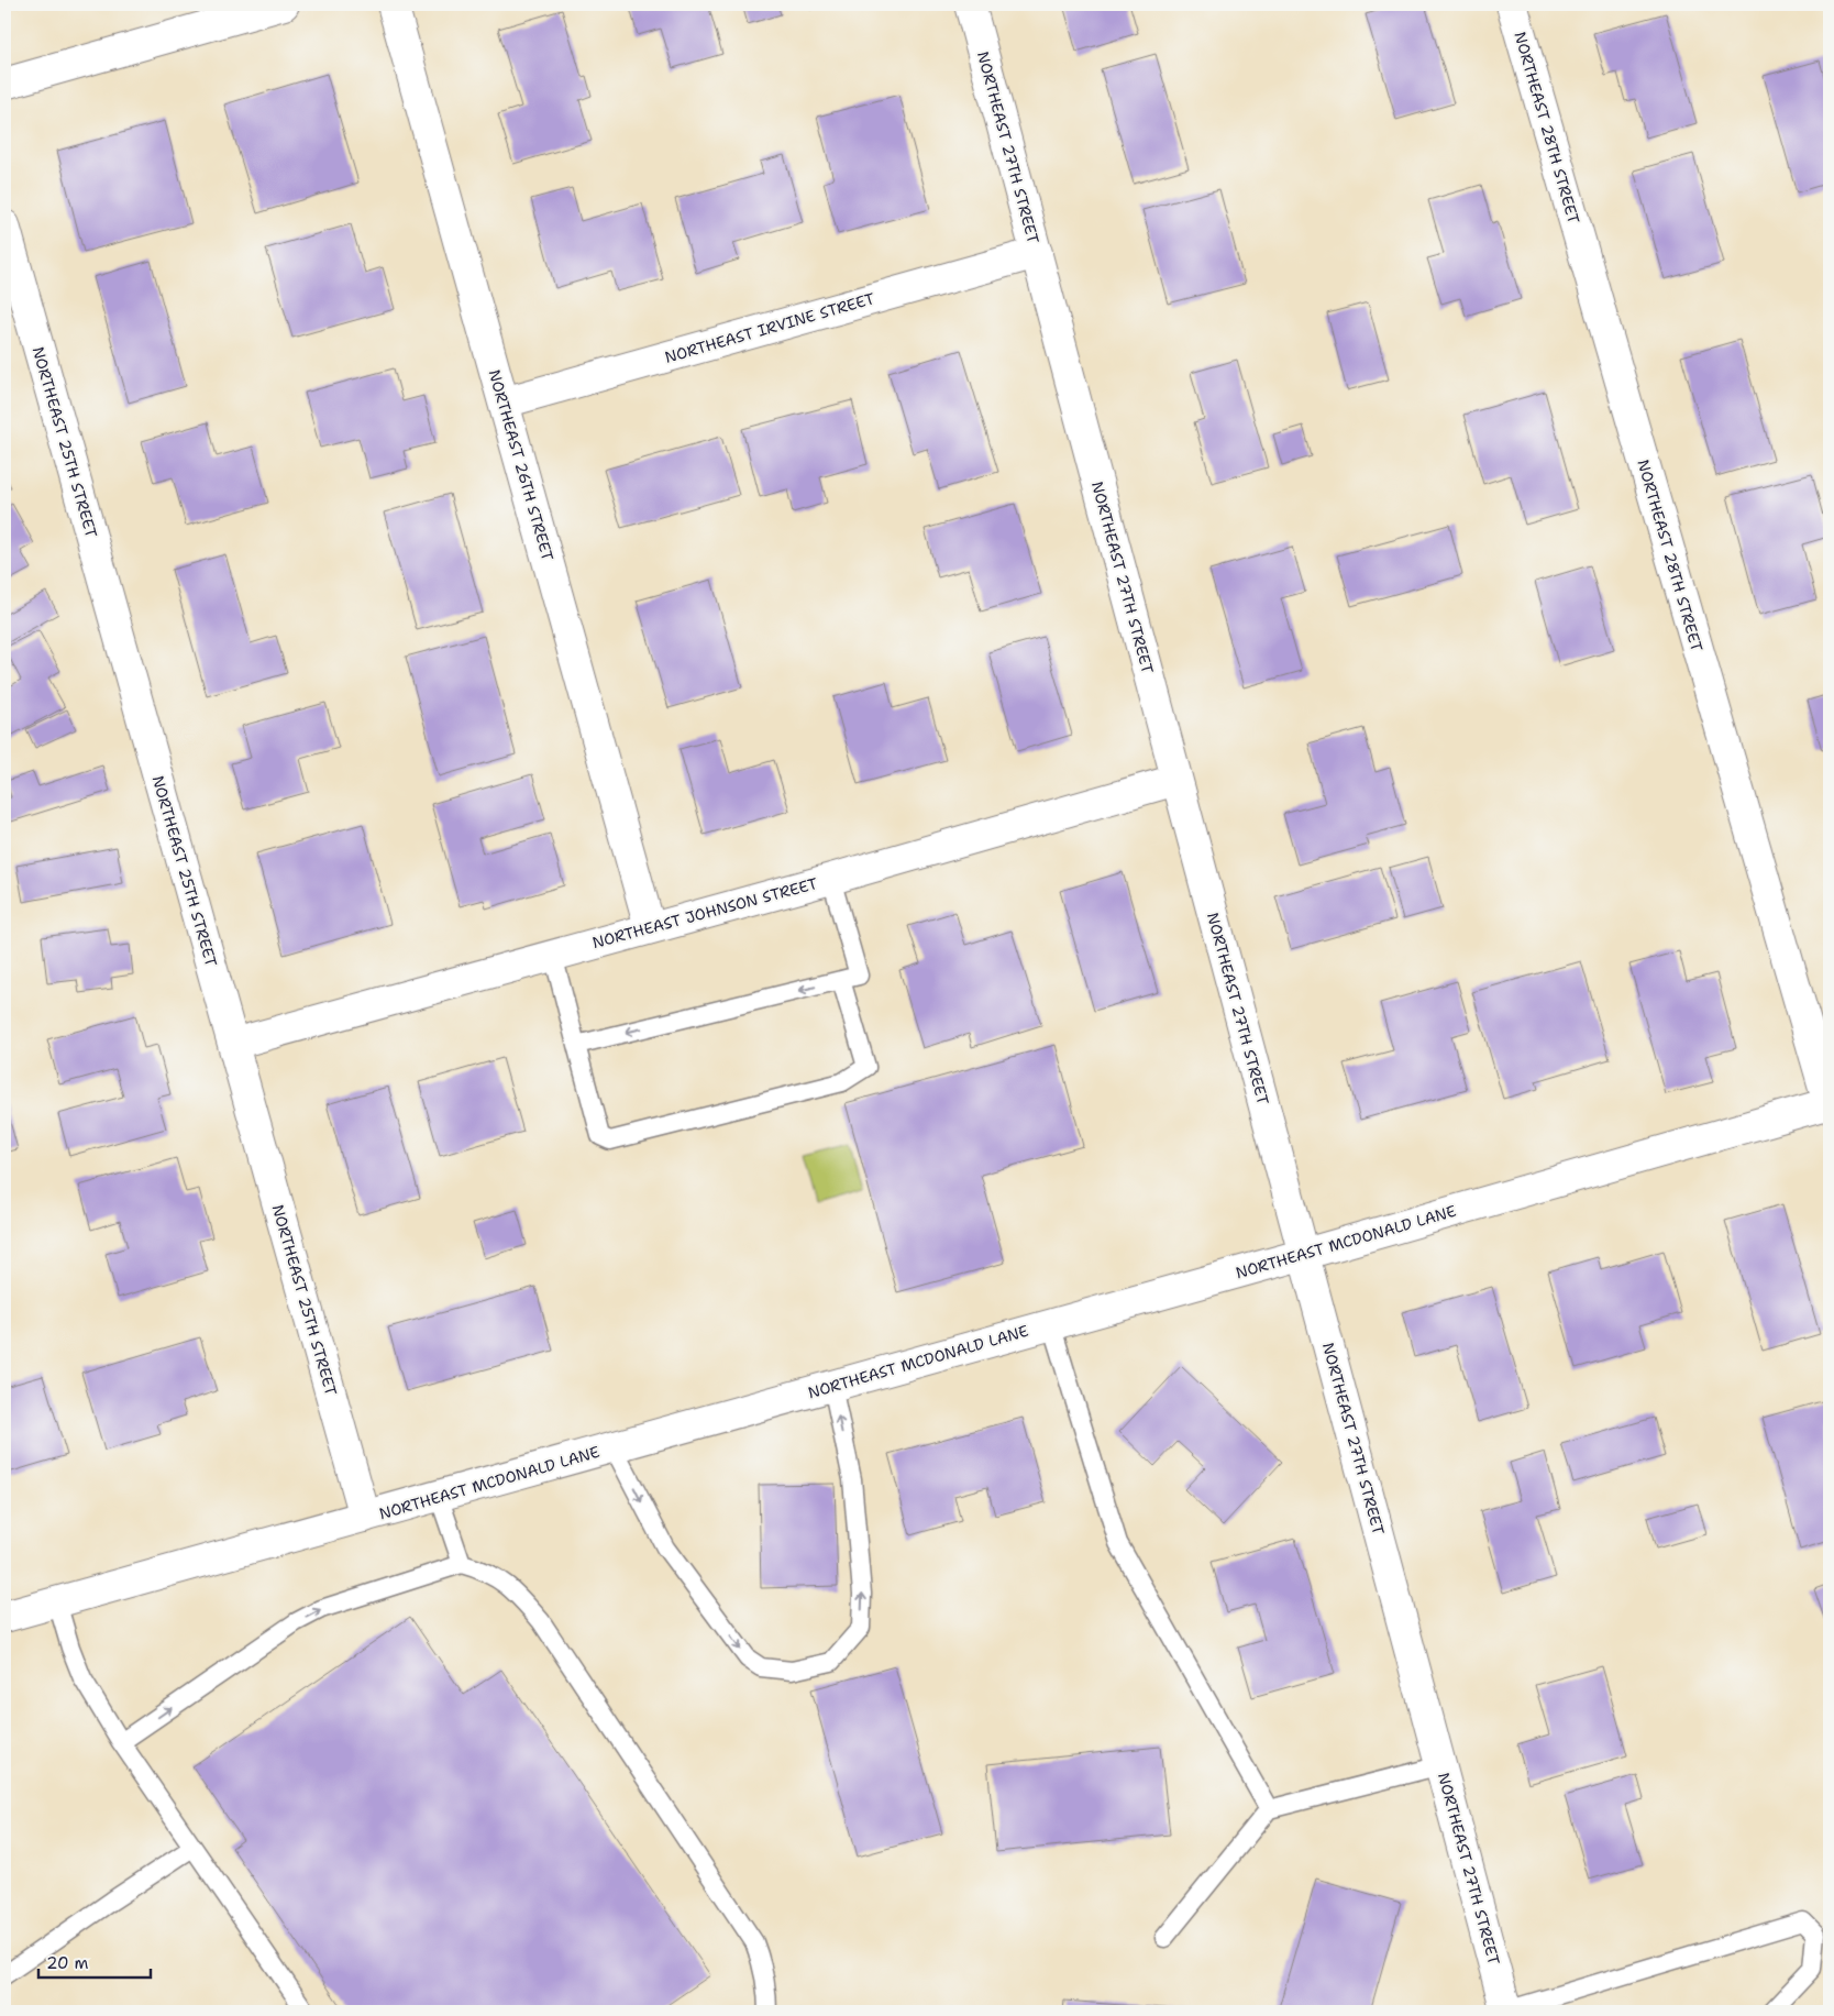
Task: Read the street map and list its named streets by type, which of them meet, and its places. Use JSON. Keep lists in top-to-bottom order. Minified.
{"streets":{"street":["NORTHEAST 28TH STREET","NORTHEAST 27TH STREET","NORTHEAST IRVINE STREET","NORTHEAST 25TH STREET","NORTHEAST 26TH STREET","NORTHEAST JOHNSON STREET","NORTHEAST MCDONALD LANE"]},"crossings":[["NORTHEAST 28TH STREET","NORTHEAST MCDONALD LANE"],["NORTHEAST 27TH STREET","NORTHEAST IRVINE STREET"],["NORTHEAST 27TH STREET","NORTHEAST JOHNSON STREET"],["NORTHEAST 27TH STREET","NORTHEAST MCDONALD LANE"],["NORTHEAST IRVINE STREET","NORTHEAST 26TH STREET"],["NORTHEAST 25TH STREET","NORTHEAST JOHNSON STREET"],["NORTHEAST 25TH STREET","NORTHEAST MCDONALD LANE"],["NORTHEAST 26TH STREET","NORTHEAST JOHNSON STREET"]],"scale_bar":"20 m"}
